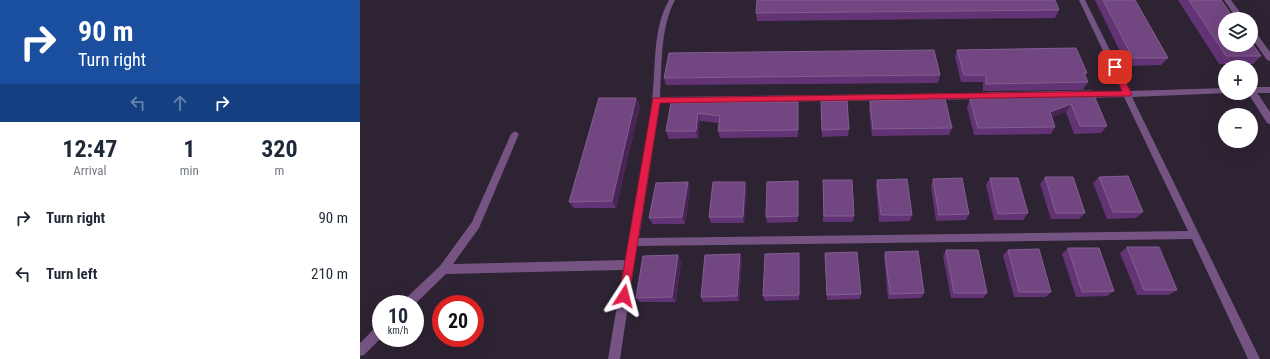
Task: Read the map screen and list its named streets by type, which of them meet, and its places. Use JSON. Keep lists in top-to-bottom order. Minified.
{"page":{"turn":["90 m","Turn right"],"map_buttons":["+","−"],"eta":["12:47","Arrival","1","min","320","m"],"list":[{"name":"Turn right","value":"90 m"},{"name":"Turn left","value":"210 m"}],"speed":"10 km/h","limit":"20"}}
